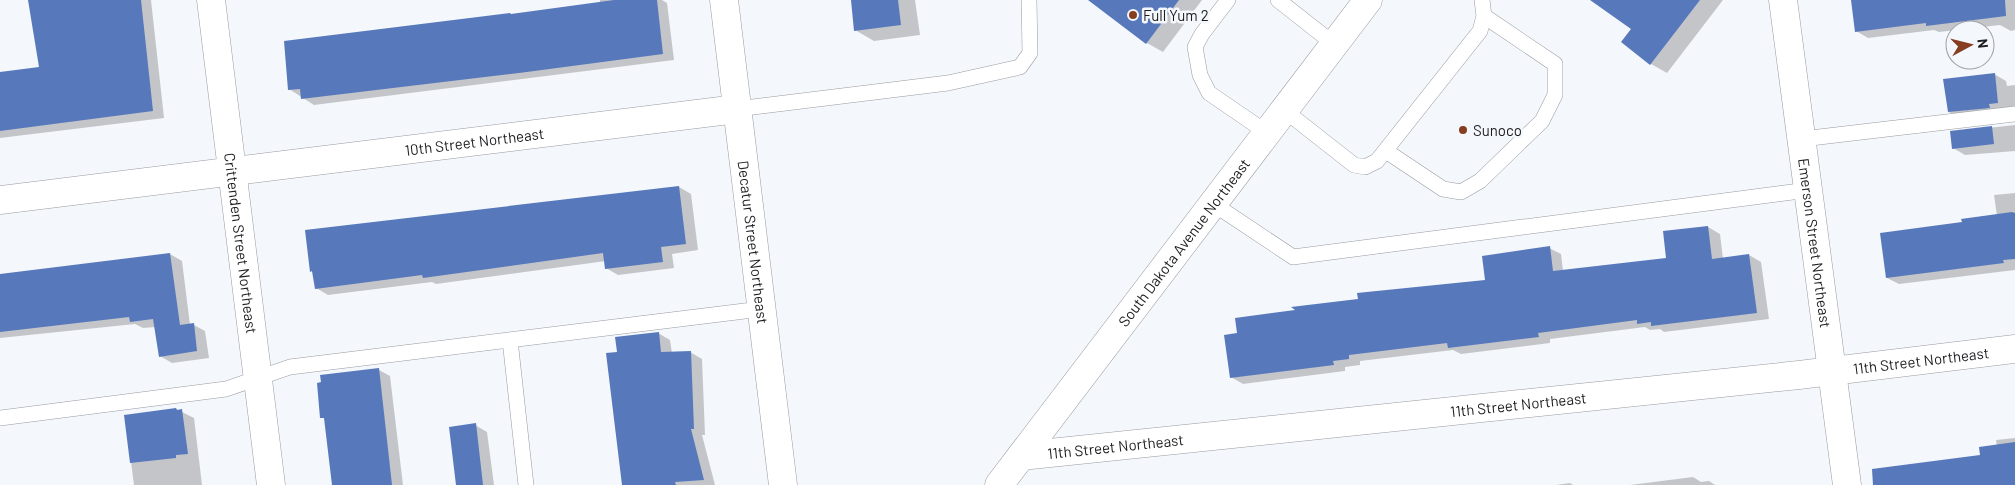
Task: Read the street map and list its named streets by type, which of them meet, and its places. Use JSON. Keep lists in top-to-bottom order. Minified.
{"streets":{"street":["10th Street Northeast","Crittenden Street Northeast","South Dakota Avenue Northeast","Emerson Street Northeast","Decatur Street Northeast","11th Street Northeast"]},"crossings":[["10th Street Northeast","Crittenden Street Northeast"],["10th Street Northeast","Decatur Street Northeast"],["South Dakota Avenue Northeast","11th Street Northeast"],["Emerson Street Northeast","11th Street Northeast"]],"places":["Full Yum 2","Sunoco"],"north":"right"}
